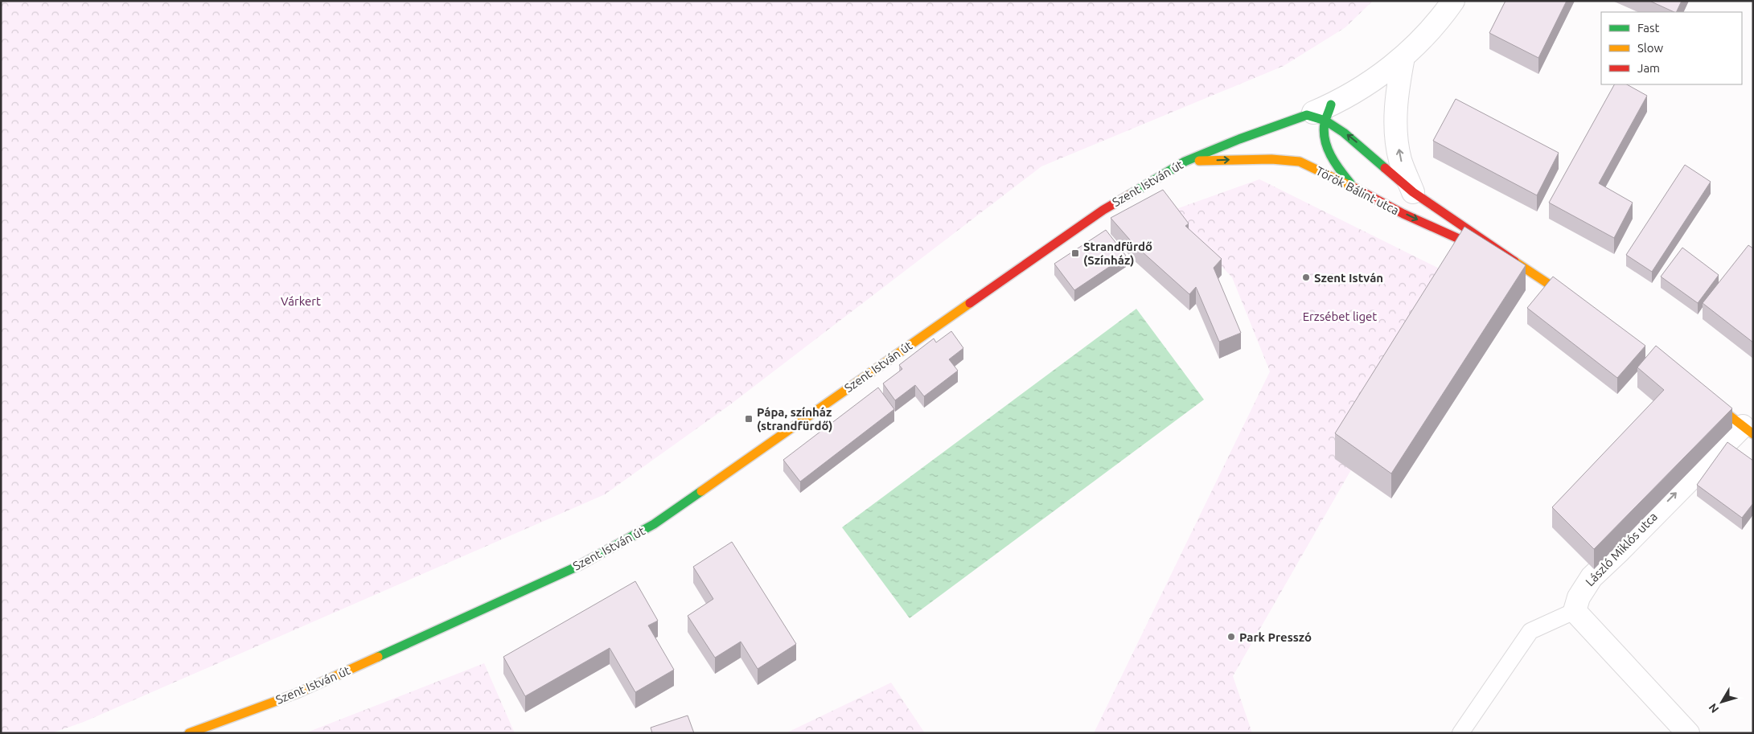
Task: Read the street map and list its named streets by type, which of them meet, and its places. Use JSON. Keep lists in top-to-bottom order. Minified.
{"streets":{"street":["Szent István út","Török Bálint utca","László Miklós utca"]},"crossings":[["Szent István út","Török Bálint utca"]],"one_way":["László Miklós utca"],"parks":["Várkert","Erzsébet liget"],"places":{"transit":["Strandfürdő (Színház)","Pápa, színház (strandfürdő)"],"other":["Szent István","Park Presszó"]},"legend":["Fast","Slow","Jam"],"north":"bottom left"}
